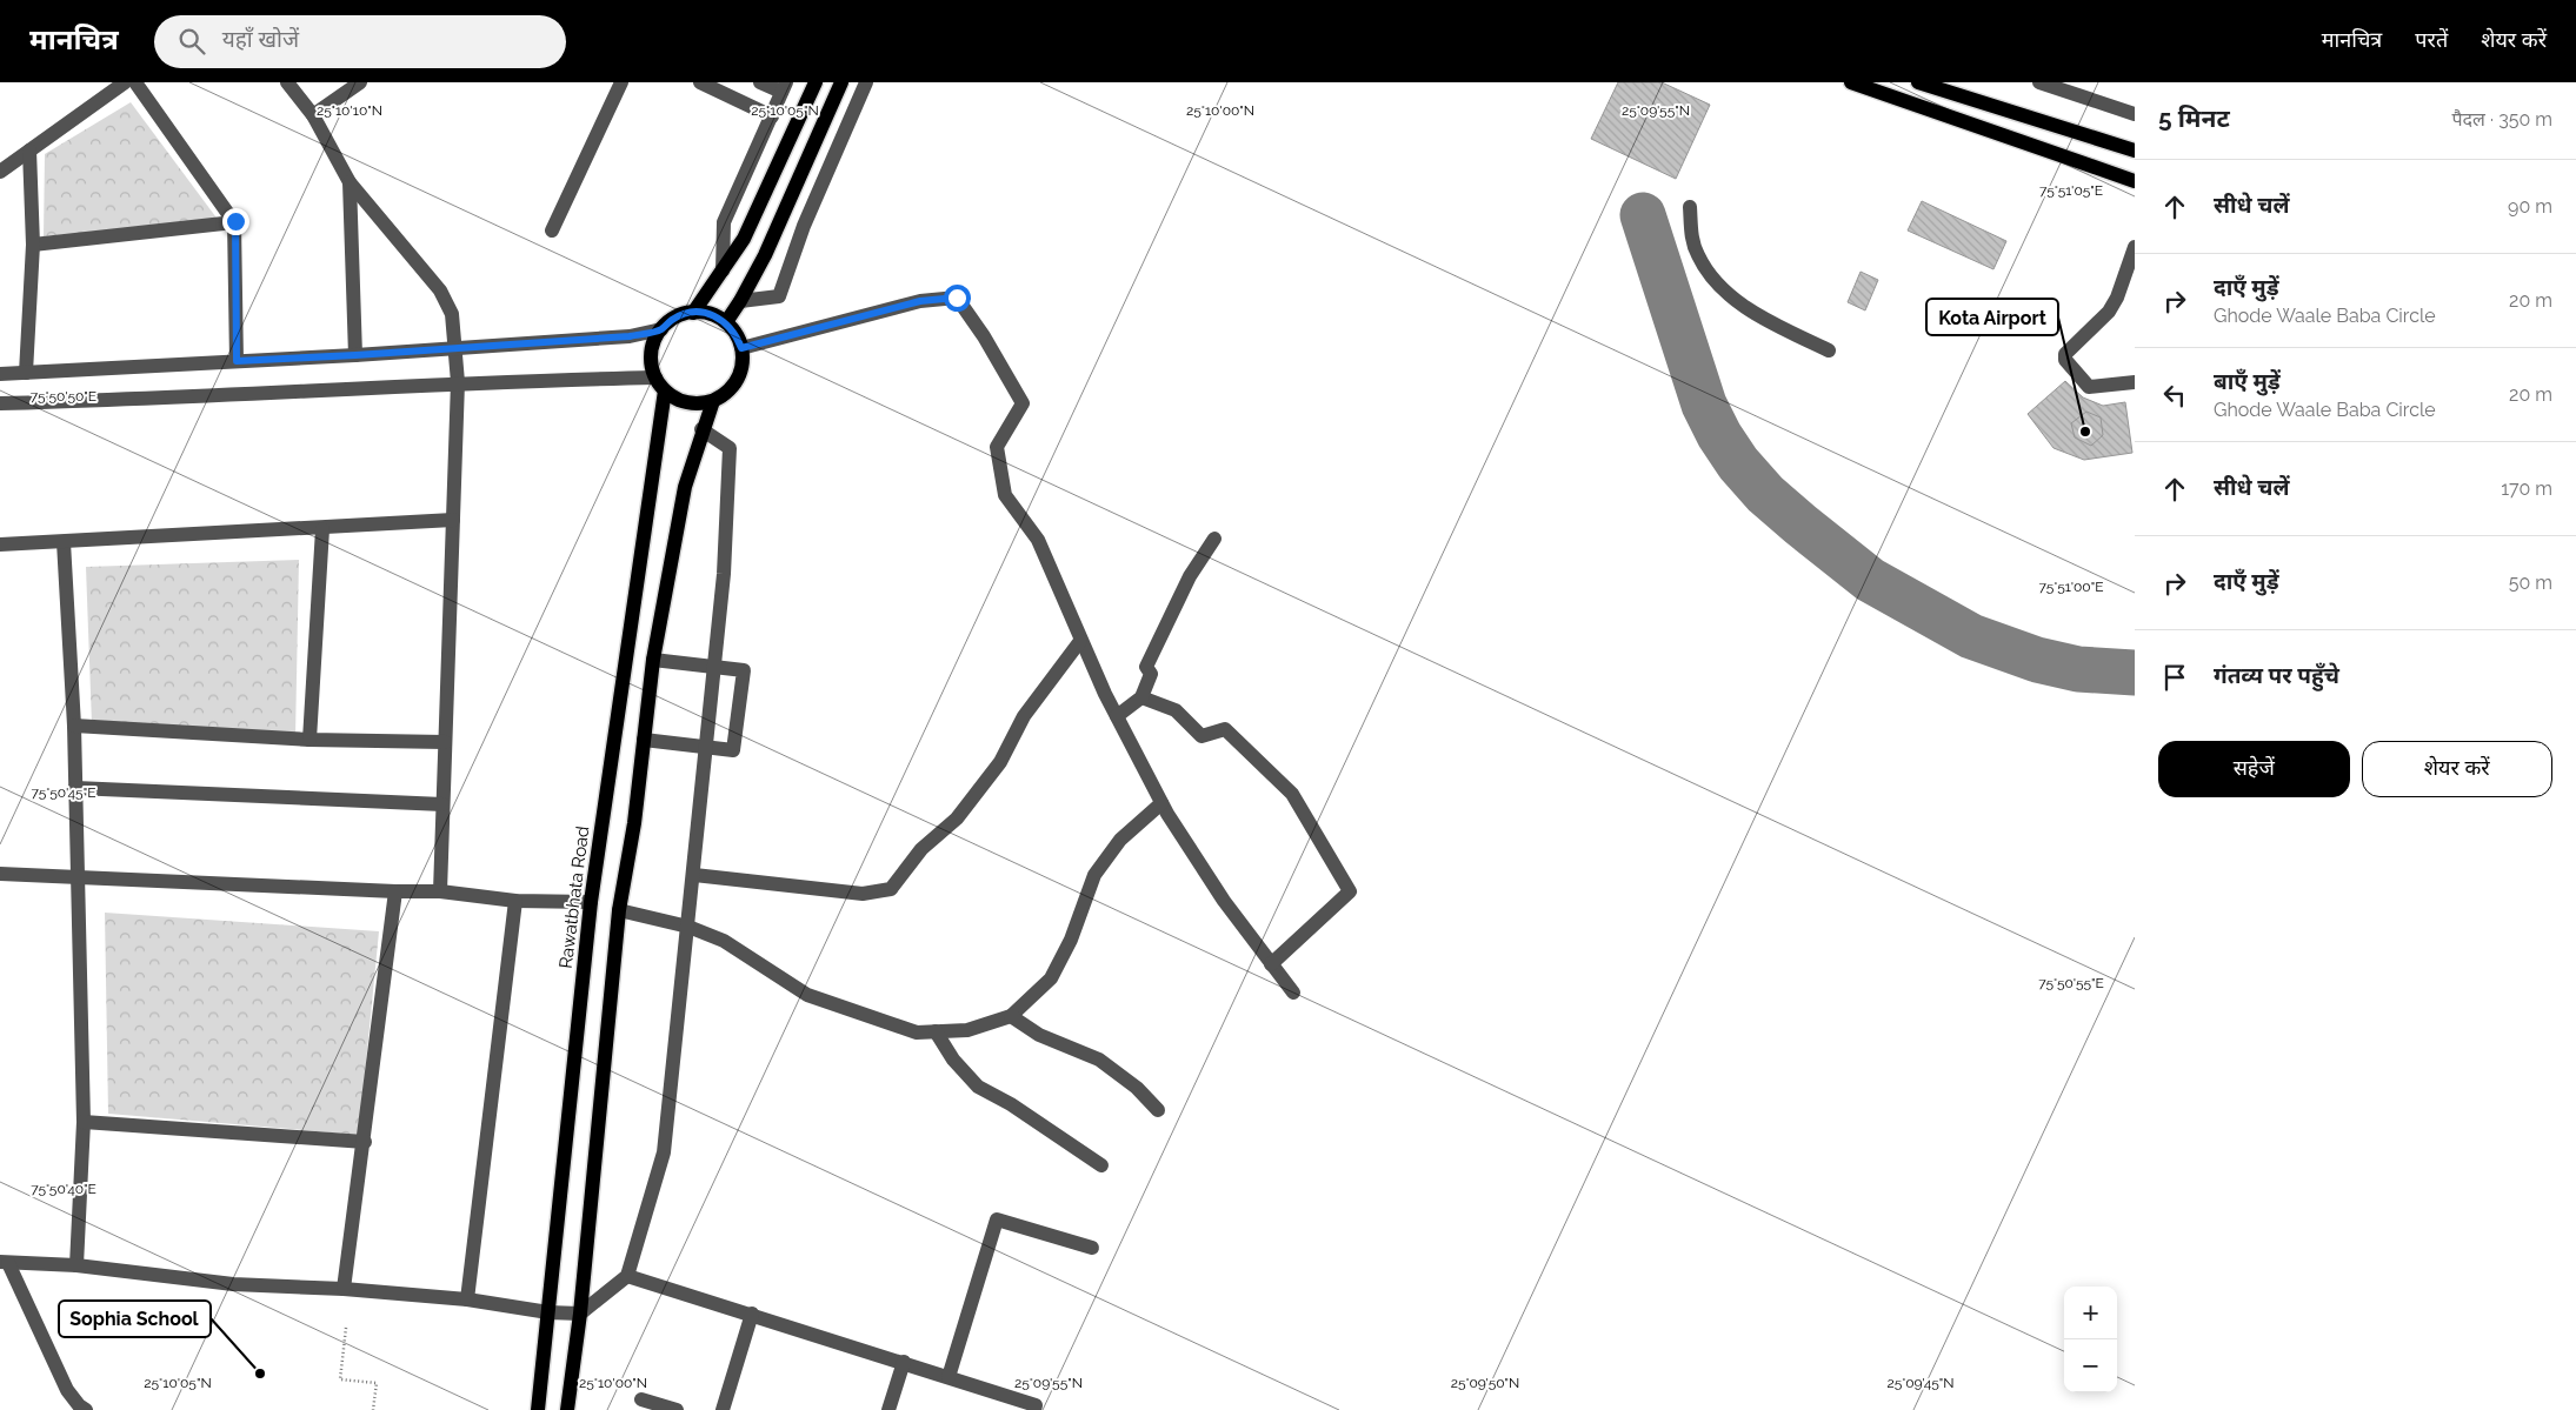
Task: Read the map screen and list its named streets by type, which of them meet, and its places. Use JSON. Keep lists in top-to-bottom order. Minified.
{"streets":{"main road":["Rawatbhata Road"]},"places":["Kota Airport","Sophia School"],"page":{"header":"मानचित्र","search":"यहाँ खोजें","nav":["मानचित्र","परतें","शेयर करें"],"heading":["5 मिनट","पैदल · 350 m"],"list":[["सीधे चलें","90 m"],["दाएँ मुड़ें","Ghode Waale Baba Circle","20 m"],["बाएँ मुड़ें","Ghode Waale Baba Circle","20 m"],["सीधे चलें","170 m"],["दाएँ मुड़ें","50 m"],"गंतव्य पर पहुँचे"],"buttons":["सहेजें","शेयर करें"],"map_buttons":["+","−"]},"coordinates":["25°10'10\"N","25°10'05\"N","25°10'00\"N","25°09'55\"N","75°51'05\"E","75°50'50\"E","75°51'00\"E","75°50'45\"E","75°50'55\"E","75°50'40\"E","25°09'50\"N","25°09'45\"N"]}
